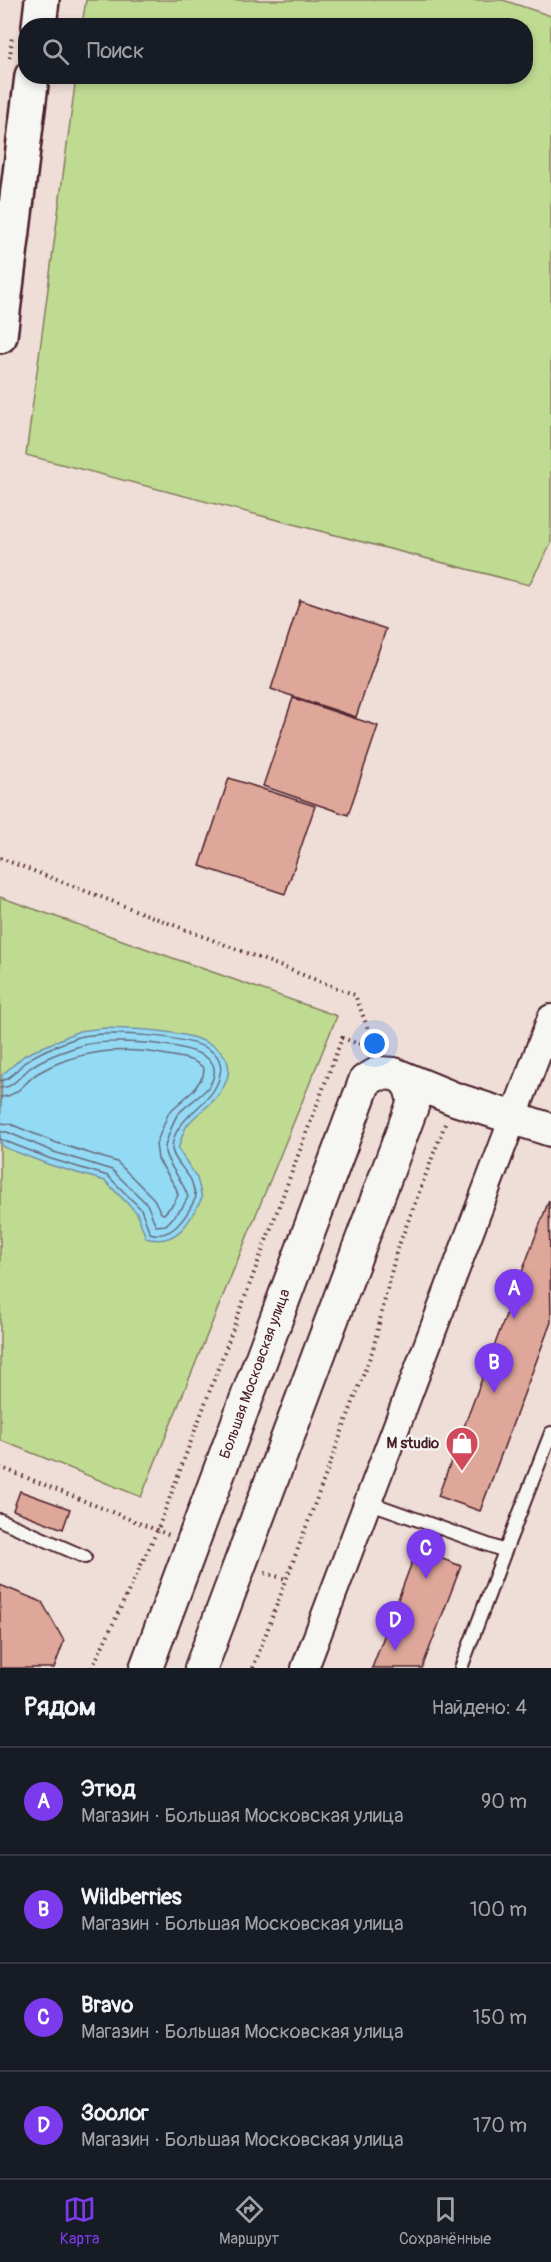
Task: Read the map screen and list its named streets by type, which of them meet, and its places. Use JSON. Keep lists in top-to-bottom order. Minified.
{"streets":{"street":["Большая Московская улица"]},"places":{"shop":["M studio"]},"page":{"search":"Поиск","pins":["A","B","C","D"],"heading":["Рядом","Найдено: 4"],"list":[{"mark":"A","name":"Этюд","note":"Магазин · Большая Московская улица","value":"90 m"},{"mark":"B","name":"Wildberries","note":"Магазин · Большая Московская улица","value":"100 m"},{"mark":"C","name":"Bravo","note":"Магазин · Большая Московская улица","value":"150 m"},{"mark":"D","name":"Зоолог","note":"Магазин · Большая Московская улица","value":"170 m"}],"nav":["Карта","Маршрут","Сохранённые"]}}
